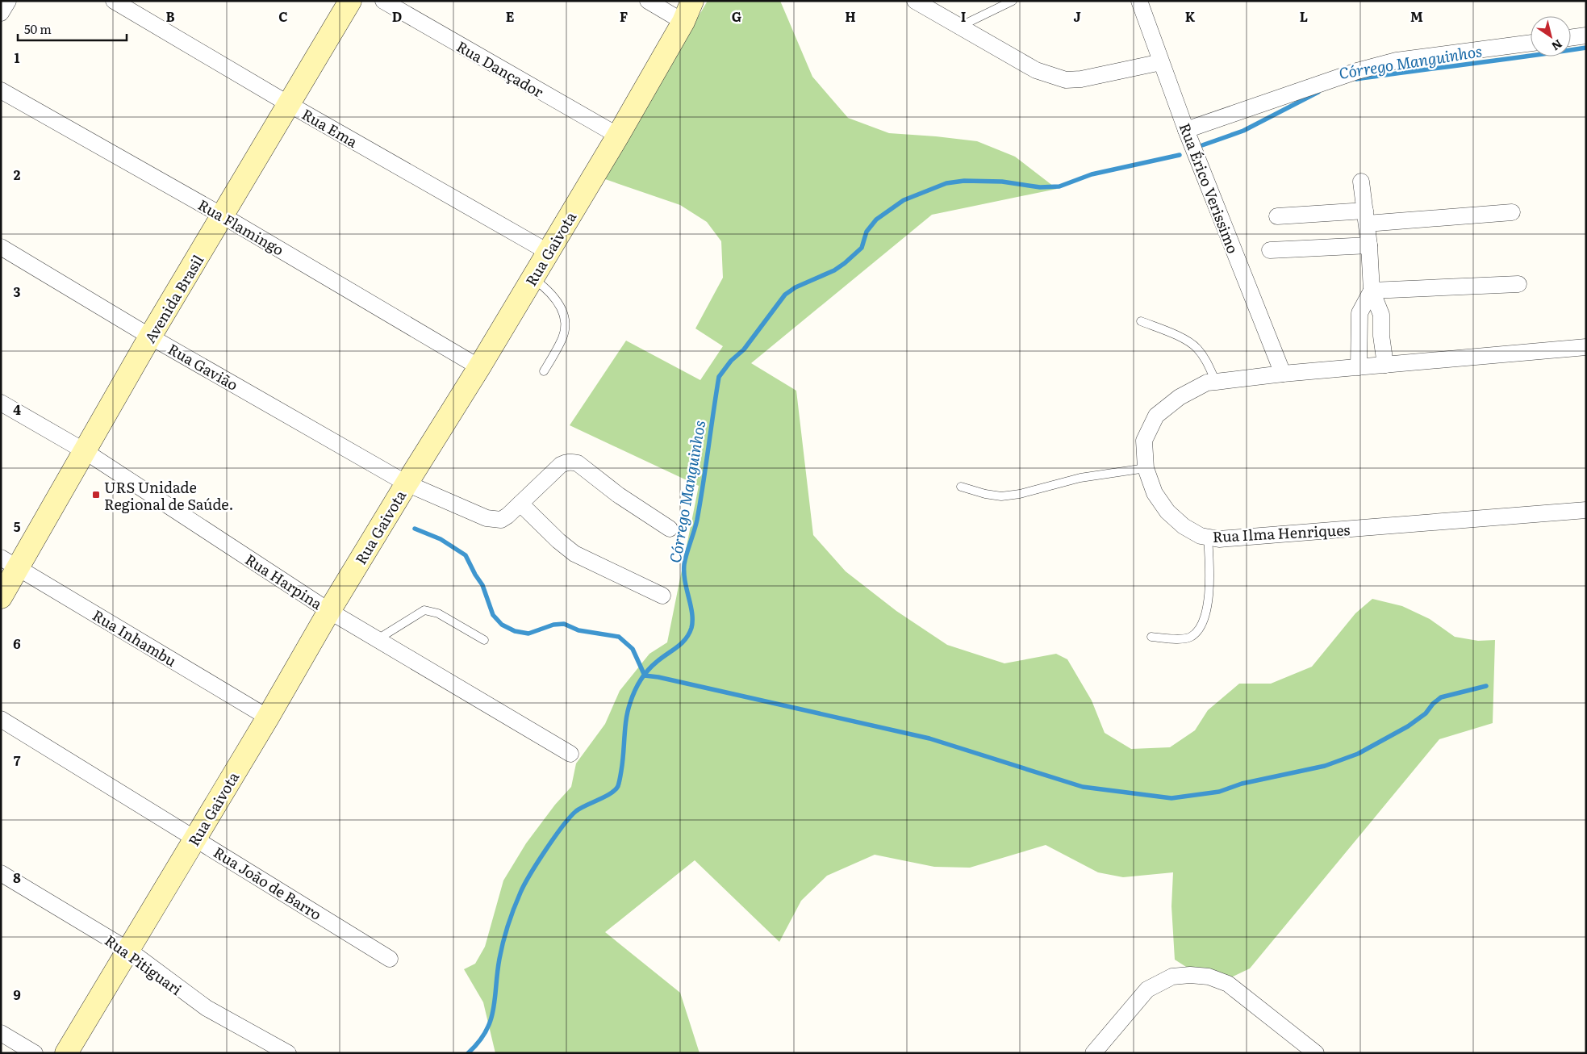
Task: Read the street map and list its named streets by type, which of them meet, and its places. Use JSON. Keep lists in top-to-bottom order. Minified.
{"streets":{"street":["Rua Dançador","Rua Ema","Rua Érico Verissimo","Rua Flamingo","Rua Gaivota","Avenida Brasil","Rua Gavião","Rua Ilma Henriques","Rua Harpina","Rua Inhambu","Rua João de Barro","Rua Pitiguari"]},"crossings":[["Rua Dançador","Rua Gaivota"],["Rua Ema","Rua Gaivota"],["Rua Ema","Avenida Brasil"],["Rua Érico Verissimo","Rua Ilma Henriques"],["Rua Flamingo","Rua Gaivota"],["Rua Flamingo","Avenida Brasil"],["Rua Gaivota","Rua Gavião"],["Rua Gaivota","Rua Harpina"],["Rua Gaivota","Rua Inhambu"],["Rua Gaivota","Rua João de Barro"],["Rua Gaivota","Rua Pitiguari"],["Avenida Brasil","Rua Gavião"],["Avenida Brasil","Rua Harpina"],["Avenida Brasil","Rua Inhambu"]],"water":["Córrego Manguinhos"],"places":{"transit":["URS Unidade Regional de Saúde."]},"scale_bar":"50 m","north":"bottom right","grid":{"columns":["B","C","D","E","F","G","H","I","J","K","L","M"],"rows":["1","2","3","4","5","6","7","8","9"]}}
